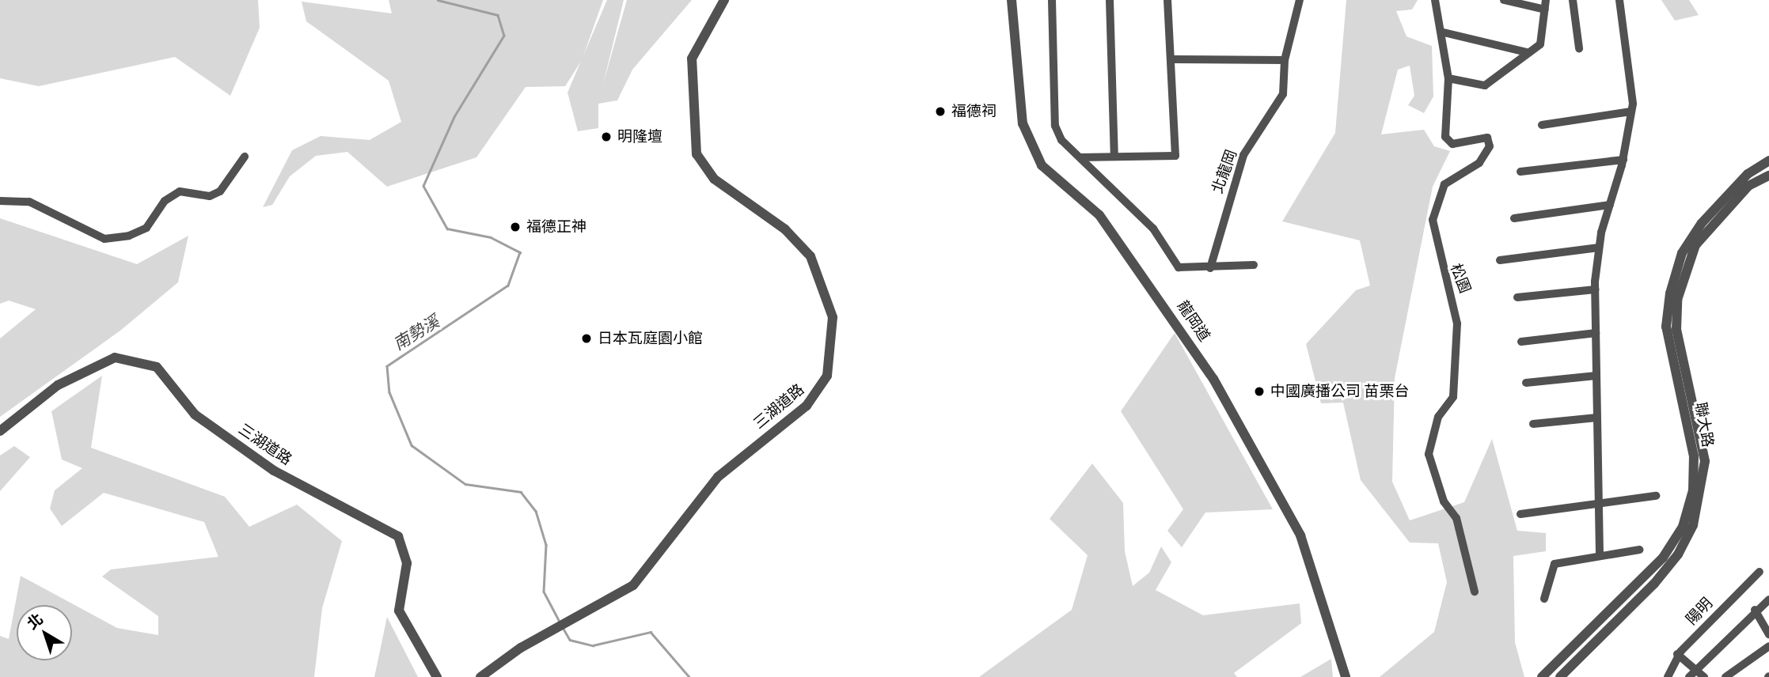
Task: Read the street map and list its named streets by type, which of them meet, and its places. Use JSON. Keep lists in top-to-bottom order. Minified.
{"streets":{"street":["北龍岡","松園","龍岡道","三湖道路","聯大路","陽明"]},"water":["南勢溪"],"places":["福德祠","明隆壇","福德正神","日本瓦庭園小館","中國廣播公司 苗栗台"],"north":"top left"}
